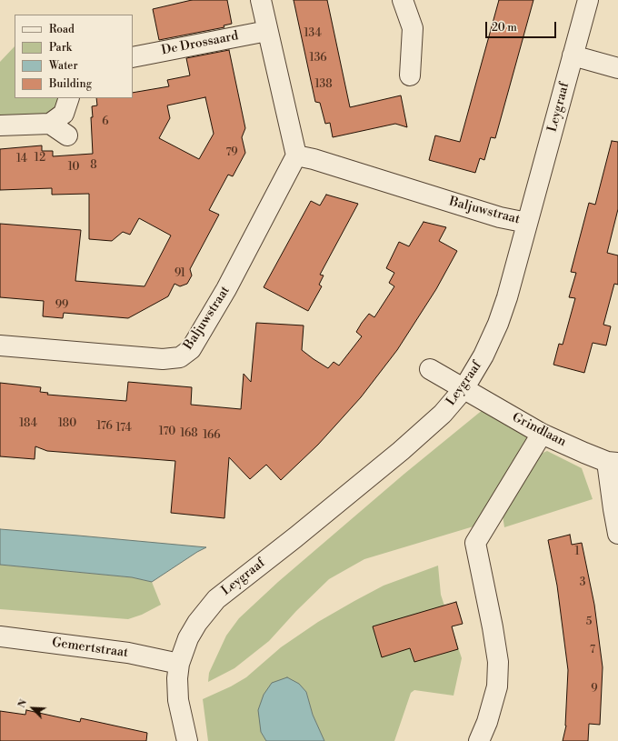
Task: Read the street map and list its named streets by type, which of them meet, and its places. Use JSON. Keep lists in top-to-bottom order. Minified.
{"streets":{"street":["De Drossaard","Leygraaf","Baljuwstraat","Grindlaan","Gemertstraat"]},"crossings":[["Leygraaf","Baljuwstraat"],["Leygraaf","Grindlaan"],["Leygraaf","Gemertstraat"]],"house_numbers":["134","136","138","6","79","12","14","8","10","91","99","184","180","176","174","170","168","166","1","3","5","7","9"],"legend":["Road","Park","Water","Building"],"scale_bar":"20 m","north":"top left"}
